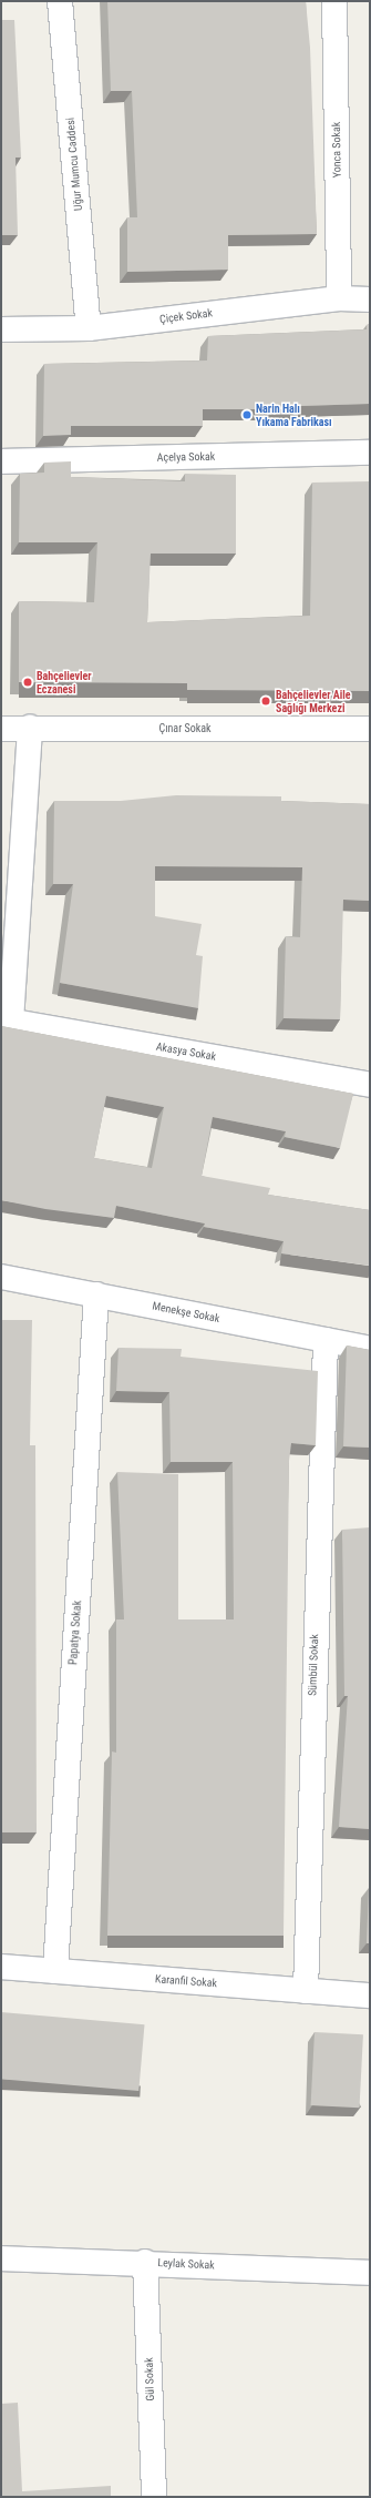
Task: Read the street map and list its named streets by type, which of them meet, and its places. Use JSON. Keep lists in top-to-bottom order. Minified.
{"streets":{"street":["Yonca Sokak","Uğur Mumcu Caddesi","Çiçek Sokak","Açelya Sokak","Çınar Sokak","Akasya Sokak","Menekşe Sokak","Papatya Sokak","Sümbül Sokak","Karanfil Sokak","Leylak Sokak","Gül Sokak"]},"crossings":[["Yonca Sokak","Çiçek Sokak"],["Uğur Mumcu Caddesi","Çiçek Sokak"],["Menekşe Sokak","Papatya Sokak"],["Menekşe Sokak","Sümbül Sokak"],["Papatya Sokak","Karanfil Sokak"],["Sümbül Sokak","Karanfil Sokak"],["Leylak Sokak","Gül Sokak"]],"places":["Narin Halı Yıkama Fabrikası","Bahçelievler Eczanesi","Bahçelievler Aile Sağlığı Merkezi"]}
